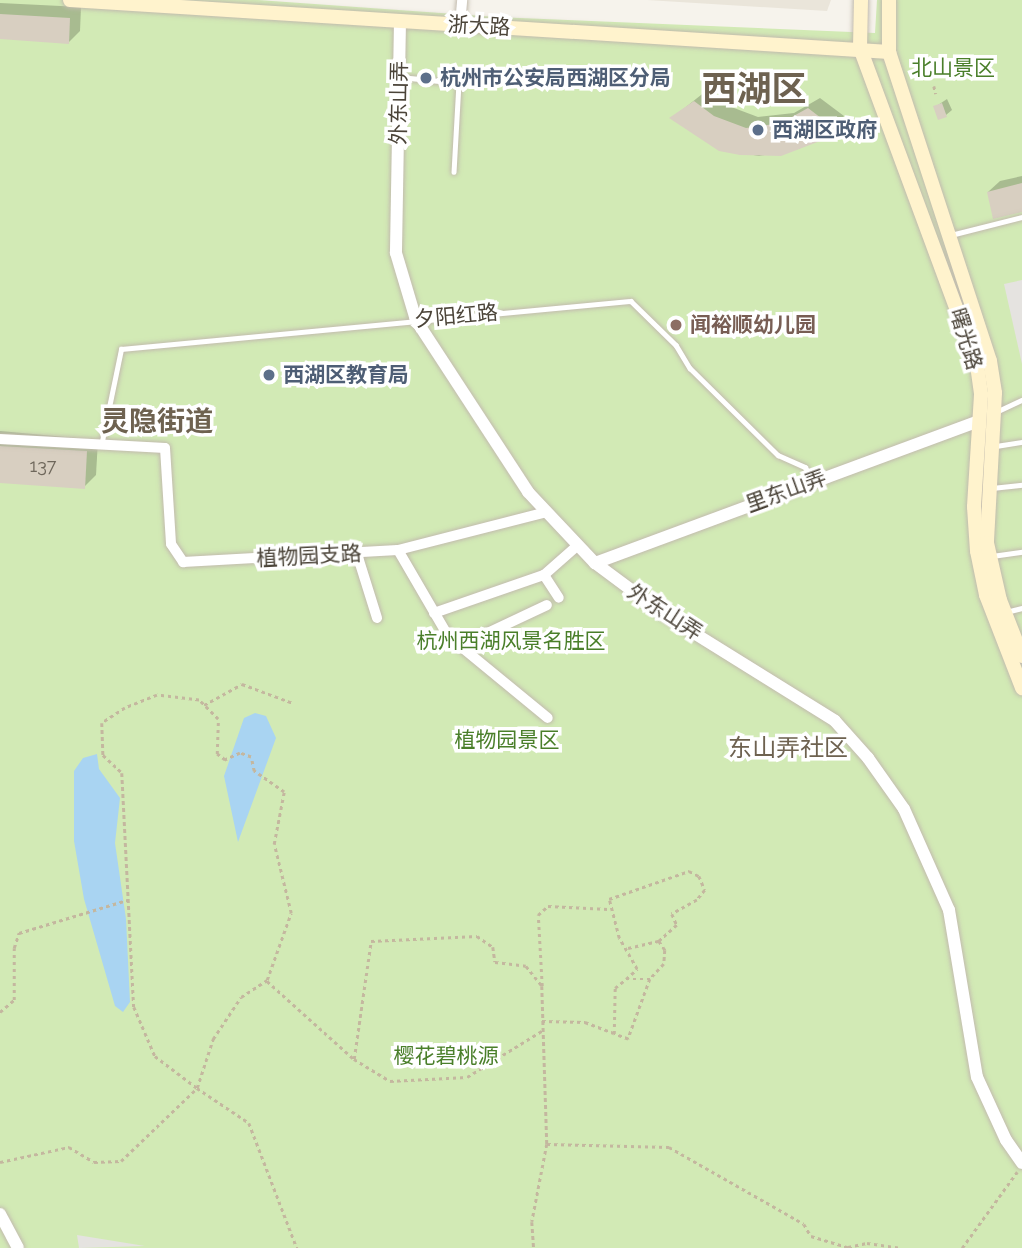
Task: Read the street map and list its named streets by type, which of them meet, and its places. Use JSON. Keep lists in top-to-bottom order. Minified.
{"streets":{"main road":["浙大路","曙光路"],"street":["外东山弄","里东山弄","植物园支路"],"lane":["夕阳红路"]},"crossings":[["浙大路","外东山弄"],["浙大路","曙光路"],["外东山弄","夕阳红路"],["外东山弄","里东山弄"],["外东山弄","植物园支路"],["夕阳红路","里东山弄"],["夕阳红路","植物园支路"],["曙光路","里东山弄"]],"districts":["西湖区","灵隐街道","东山弄社区"],"parks":["北山景区","杭州西湖风景名胜区","植物园景区","樱花碧桃源"],"places":["杭州市公安局西湖区分局","西湖区政府","闻裕顺幼儿园","西湖区教育局"],"house_numbers":["137"]}
